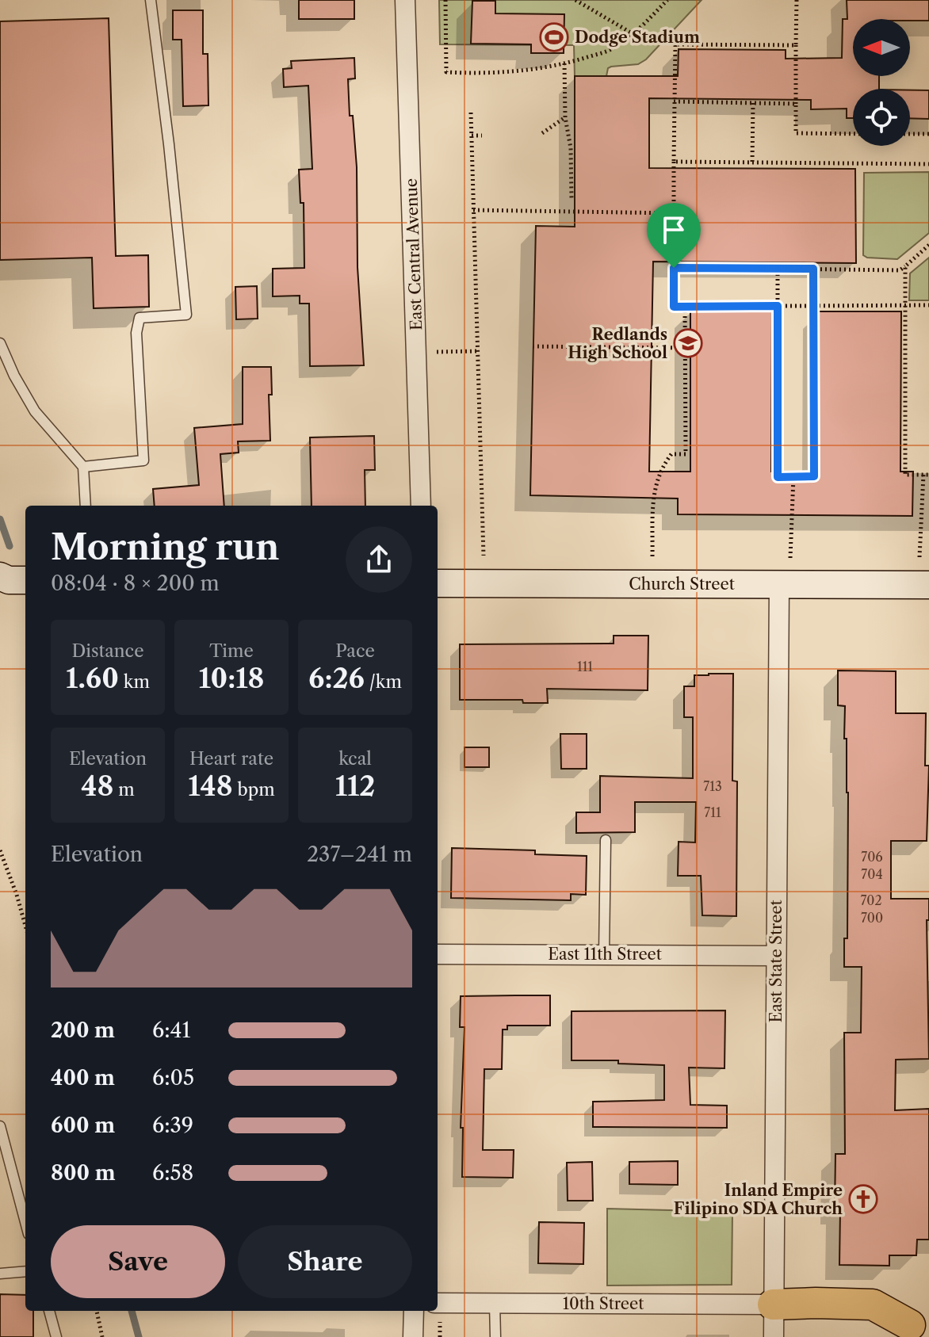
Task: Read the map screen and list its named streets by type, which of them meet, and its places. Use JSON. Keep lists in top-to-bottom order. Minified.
{"streets":{"street":["East Central Avenue","Church Street","East 11th Street","East State Street","10th Street"]},"crossings":[["Church Street","East State Street"],["East 11th Street","East State Street"],["East State Street","10th Street"]],"places":{"sports":["Dodge Stadium"],"school or university":["Redlands High School"],"church":["Inland Empire Filipino SDA Church"]},"house_numbers":["111","713","711","706","704","702","700"],"north":"left","page":{"heading":["Morning run","08:04 · 8 × 200 m"],"stats":[["Distance","1.60 km"],["Time","10:18"],["Pace","6:26 /km"],["Elevation","48 m"],["Heart rate","148 bpm"],["kcal","112"]],"chart":["Elevation","237–241 m"],"list":[{"name":"200 m","note":"6:41"},{"name":"400 m","note":"6:05"},{"name":"600 m","note":"6:39"},{"name":"800 m","note":"6:58"}],"buttons":["Save","Share"]}}
